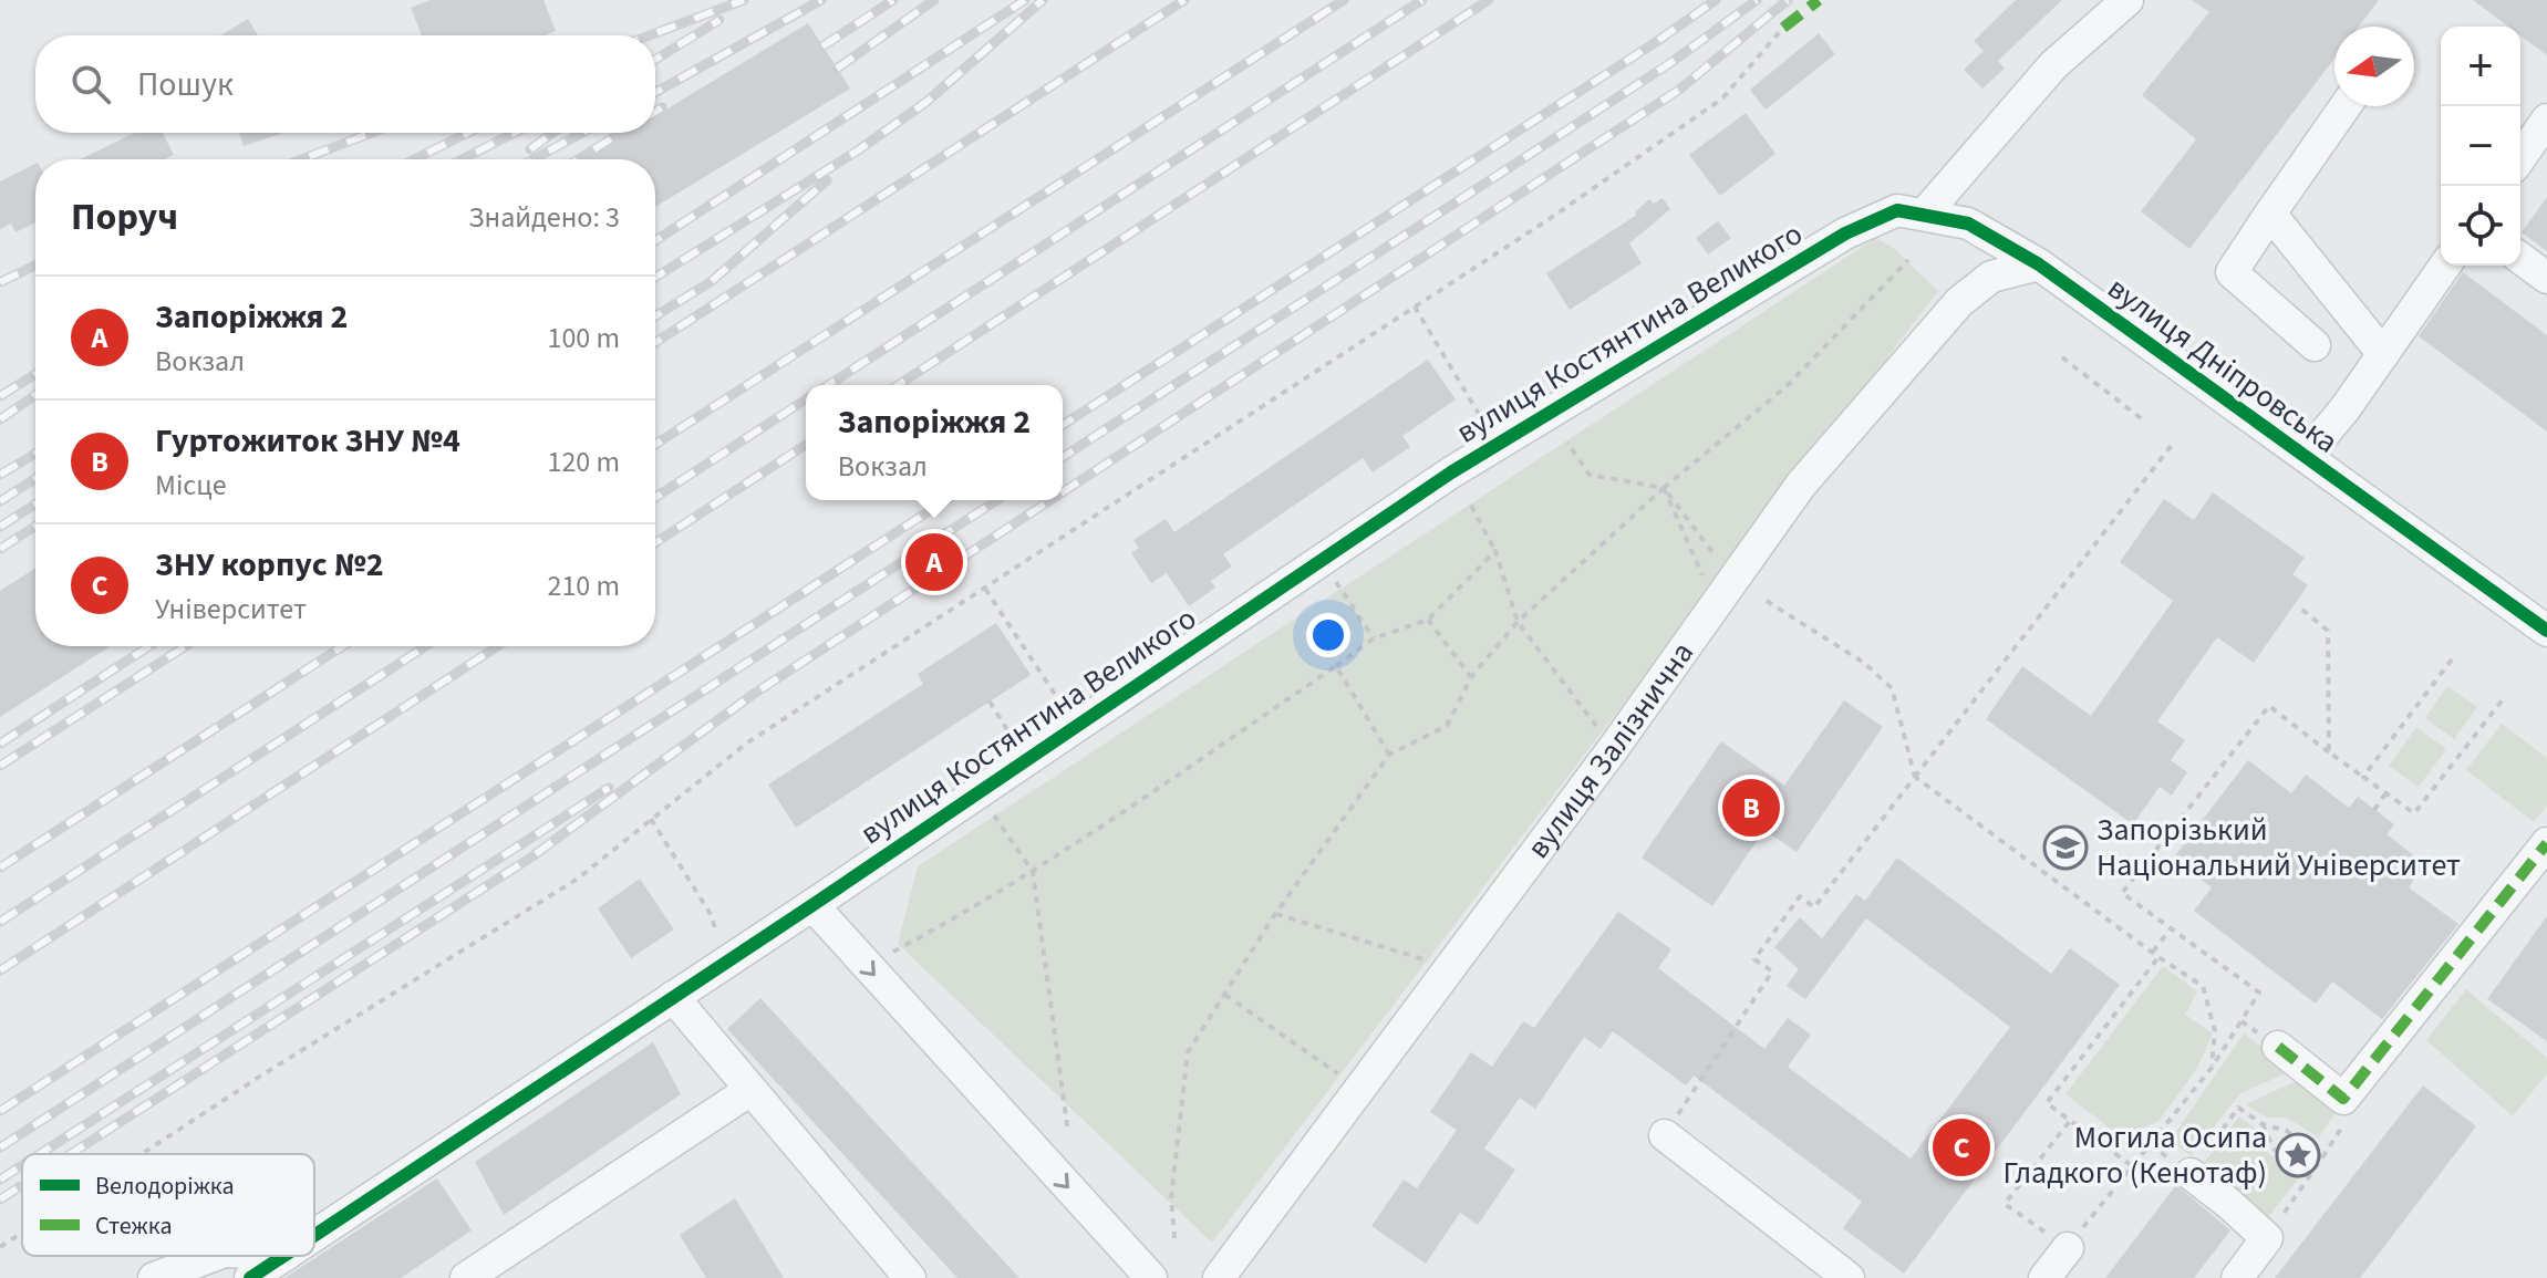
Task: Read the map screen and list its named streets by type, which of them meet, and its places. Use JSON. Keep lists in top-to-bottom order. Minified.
{"streets":{"street":["вулиця Костянтина Великого","вулиця Дніпровська","вулиця Залізнична"]},"crossings":[["вулиця Костянтина Великого","вулиця Дніпровська"],["вулиця Дніпровська","вулиця Залізнична"]],"places":{"school or university":["Запорізький Національний Університет"],"place":["Могила Осипа Гладкого (Кенотаф)"]},"legend":["Велодоріжка","Стежка"],"north":"left","page":{"map_buttons":["+","−"],"search":"Пошук","heading":["Поруч","Знайдено: 3"],"list":[{"mark":"A","name":"Запоріжжя 2","note":"Вокзал","value":"100 m"},{"mark":"B","name":"Гуртожиток ЗНУ №4","note":"Місце","value":"120 m"},{"mark":"C","name":"ЗНУ корпус №2","note":"Університет","value":"210 m"}],"popup":["Запоріжжя 2","Вокзал"],"pins":["A","B","C"]}}
